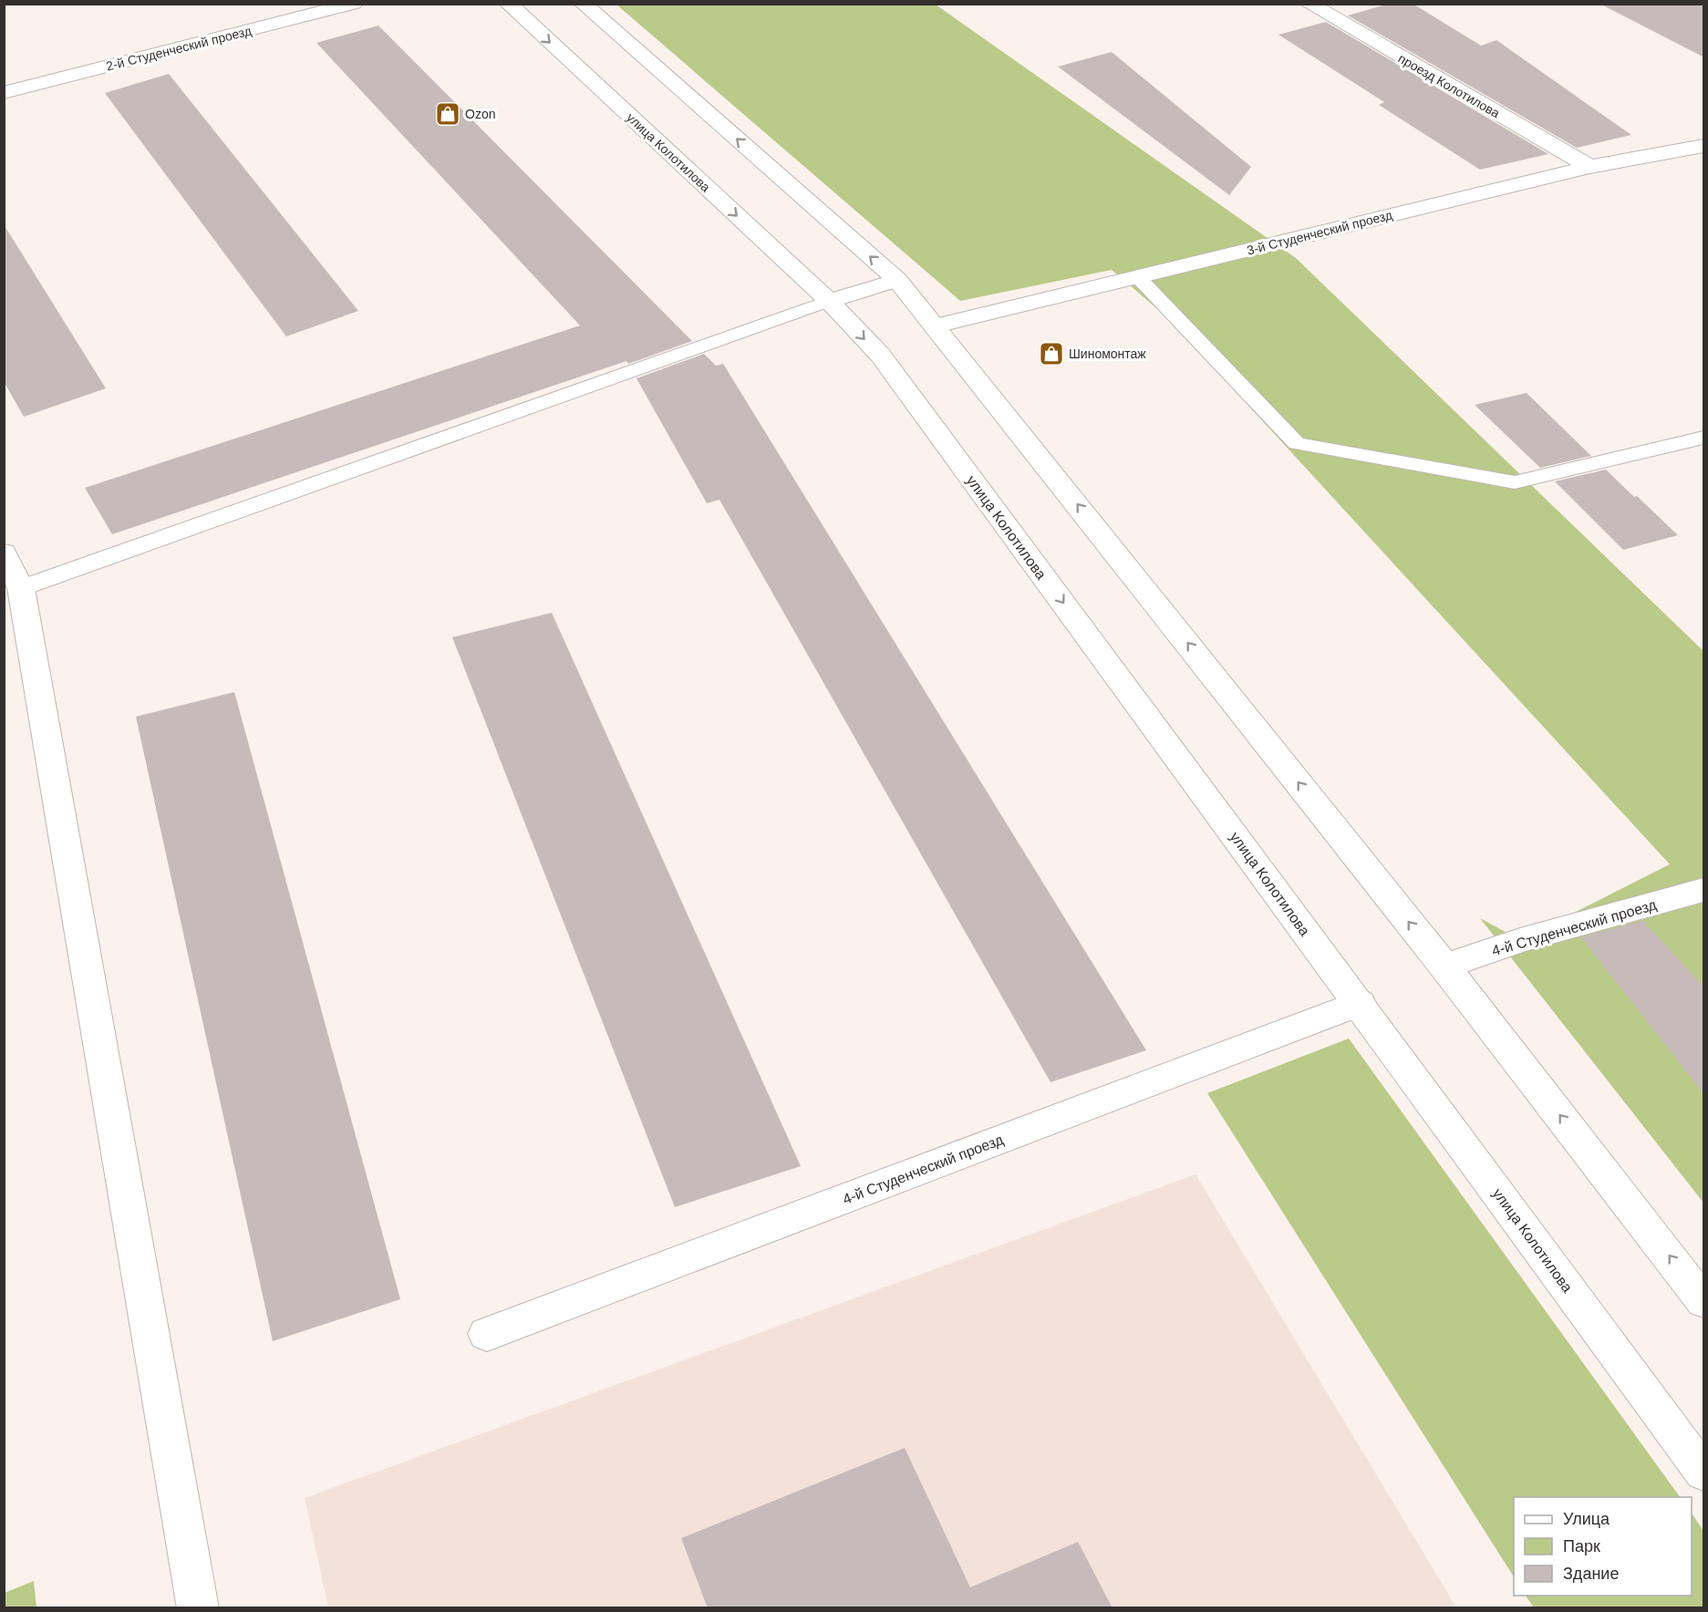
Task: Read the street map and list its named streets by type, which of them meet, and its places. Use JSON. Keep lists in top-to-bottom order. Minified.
{"streets":{"main road":["2-й Студенческий проезд","проезд Колотилова","улица Колотилова","3-й Студенческий проезд","4-й Студенческий проезд"]},"crossings":[["проезд Колотилова","3-й Студенческий проезд"],["улица Колотилова","4-й Студенческий проезд"]],"places":{"shop":["Ozon","Шиномонтаж"]},"legend":["Улица","Парк","Здание"]}
